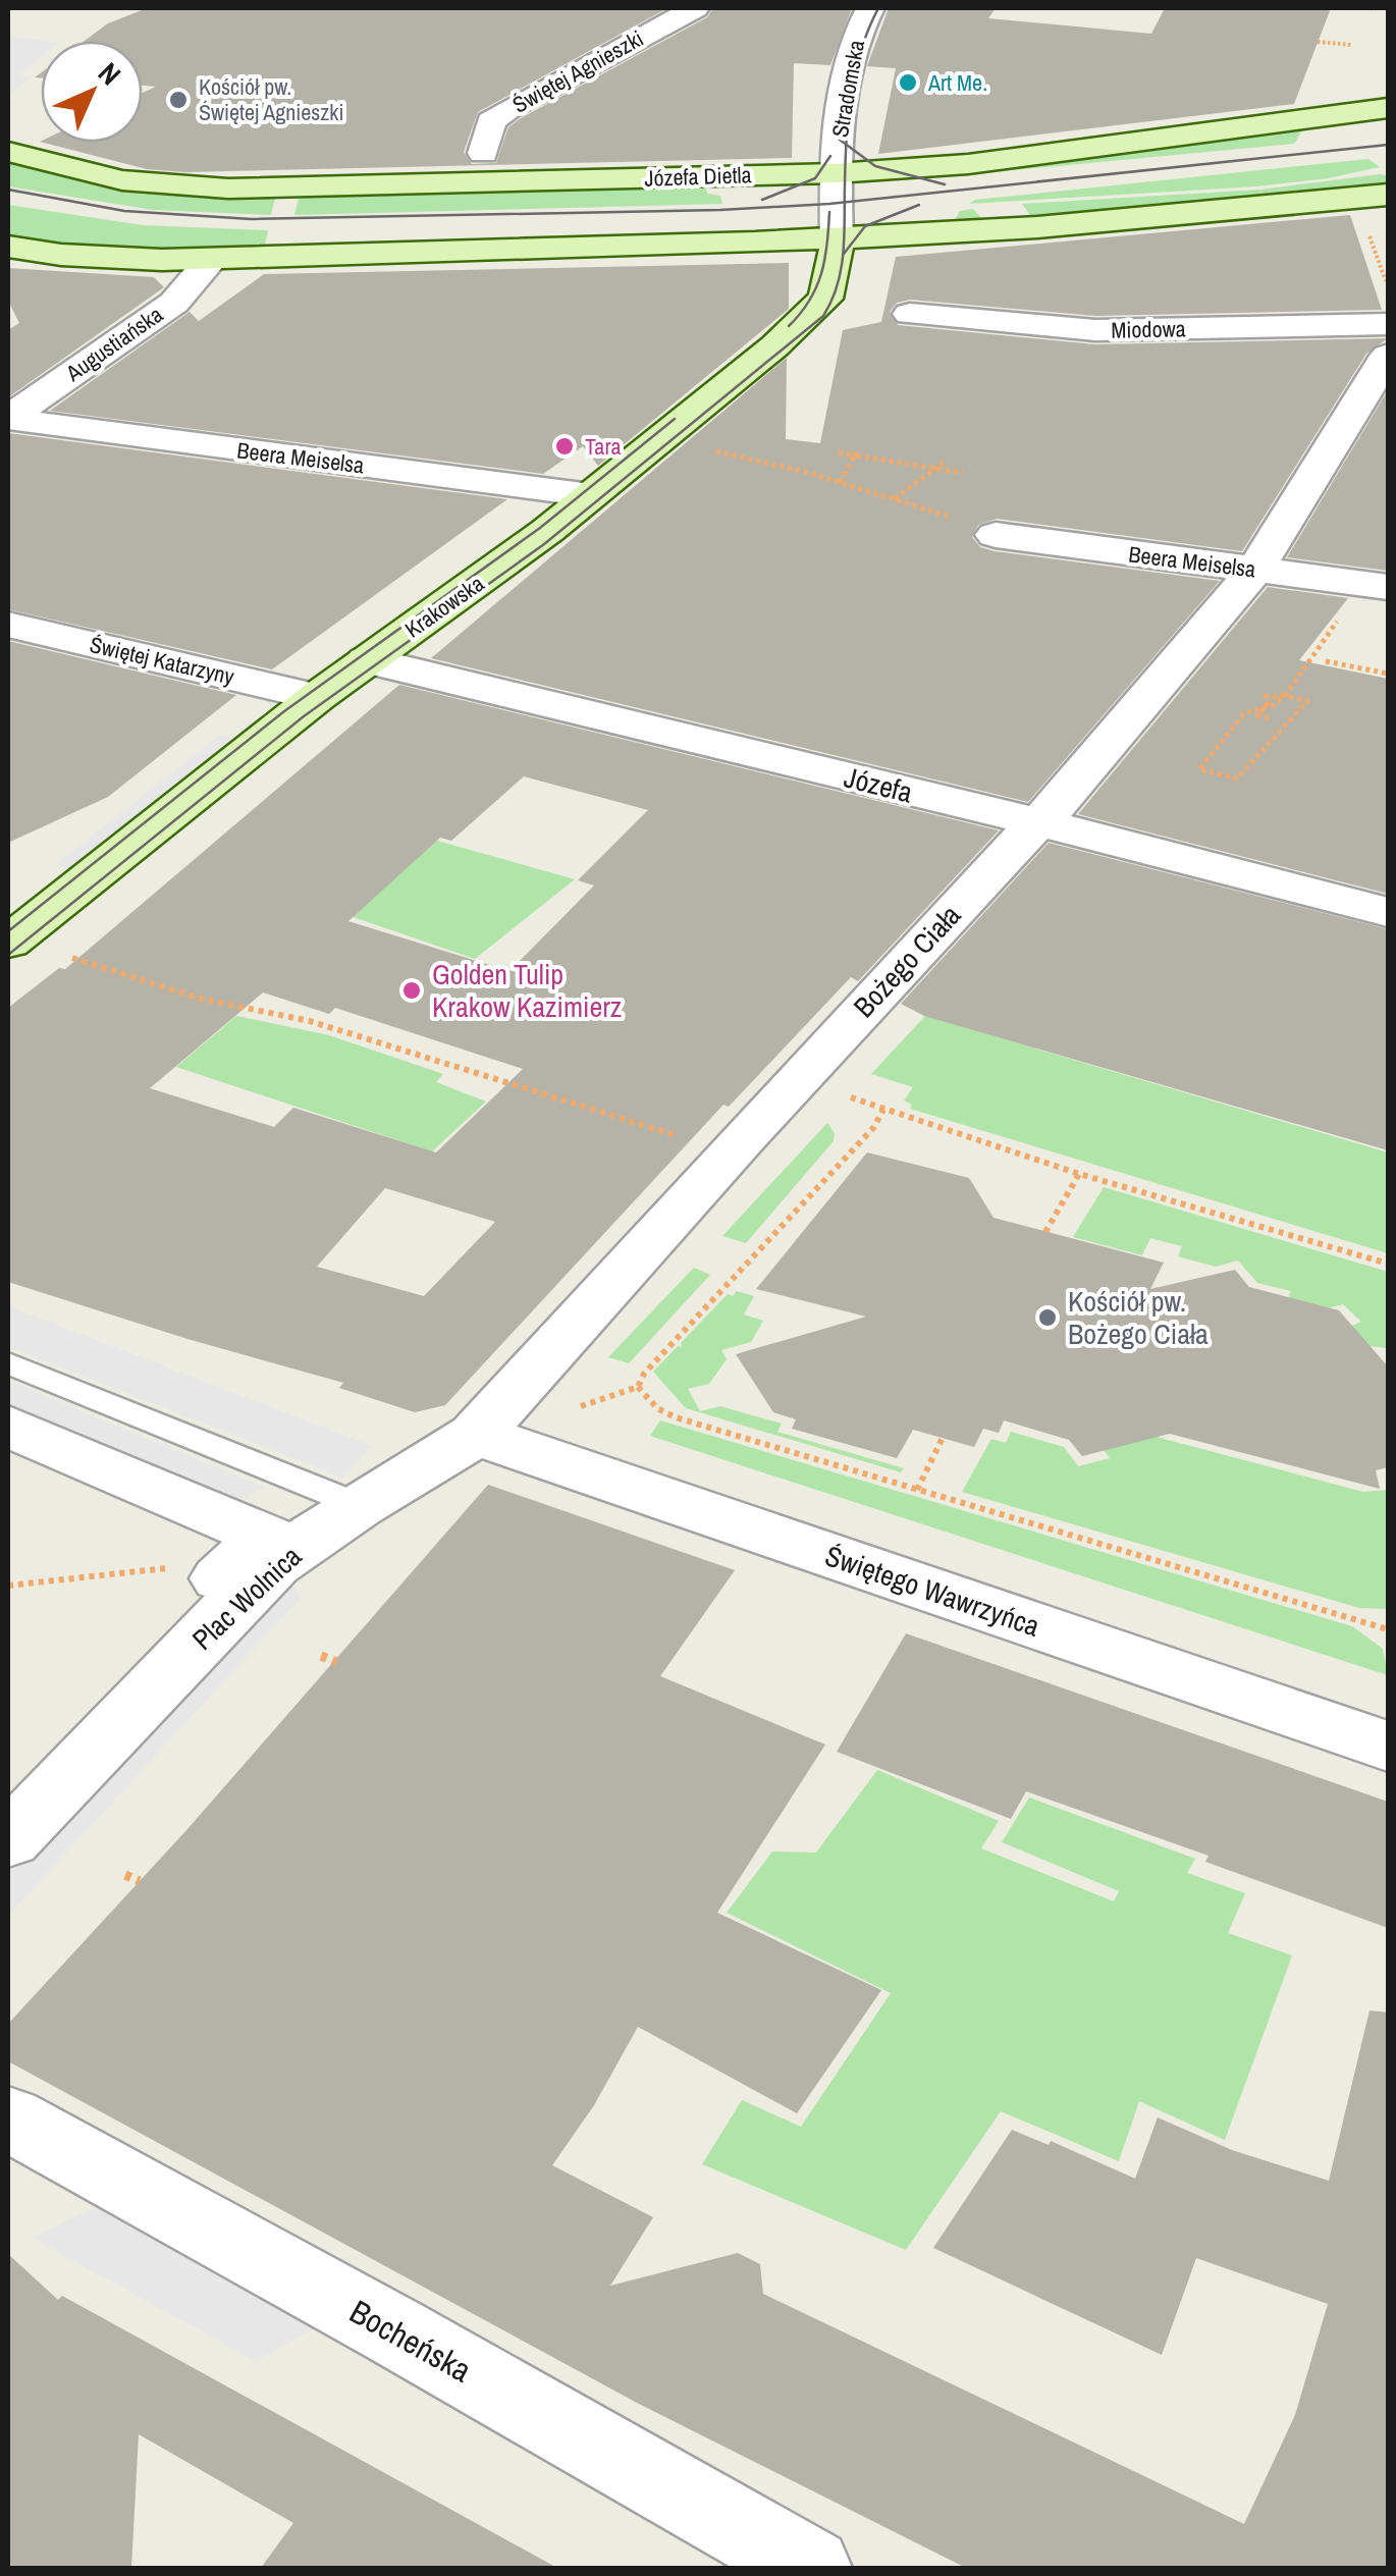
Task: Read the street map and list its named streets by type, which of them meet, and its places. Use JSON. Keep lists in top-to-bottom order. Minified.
{"streets":{"street":["Świętej Agnieszki","Stradomska","Józefa Dietla","Miodowa","Augustiańska","Beera Meiselsa","Krakowska","Świętej Katarzyny","Józefa","Bożego Ciała","Świętego Wawrzyńca","Plac Wolnica","Bocheńska"]},"crossings":[["Stradomska","Józefa Dietla"],["Stradomska","Krakowska"],["Augustiańska","Beera Meiselsa"],["Beera Meiselsa","Krakowska"],["Beera Meiselsa","Bożego Ciała"],["Krakowska","Świętej Katarzyny"],["Krakowska","Józefa"],["Józefa","Bożego Ciała"],["Bożego Ciała","Świętego Wawrzyńca"],["Bożego Ciała","Plac Wolnica"]],"places":["Art Me.","Kościół pw. Świętej Agnieszki","Tara","Golden Tulip Krakow Kazimierz","Kościół pw. Bożego Ciała"],"north":"top right"}
